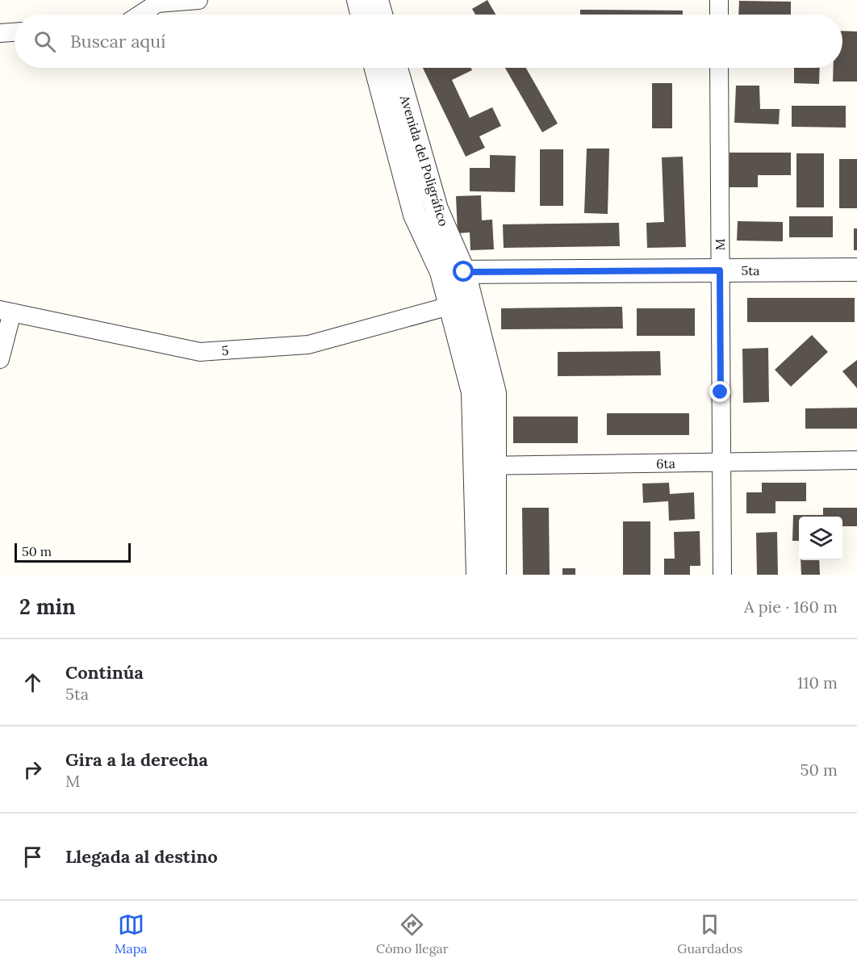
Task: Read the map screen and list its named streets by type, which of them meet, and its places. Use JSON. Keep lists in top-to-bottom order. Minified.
{"streets":{"street":["Avenida del Poligráfico","M","5ta","5","6ta"]},"crossings":[["Avenida del Poligráfico","5ta"],["Avenida del Poligráfico","5"],["Avenida del Poligráfico","6ta"],["M","5ta"],["M","6ta"]],"scale_bar":"50 m","page":{"search":"Buscar aquí","scale":"50 m","heading":["2 min","A pie · 160 m"],"list":[["Continúa","5ta","110 m"],["Gira a la derecha","M","50 m"],"Llegada al destino"],"nav":["Mapa","Cómo llegar","Guardados"]}}
